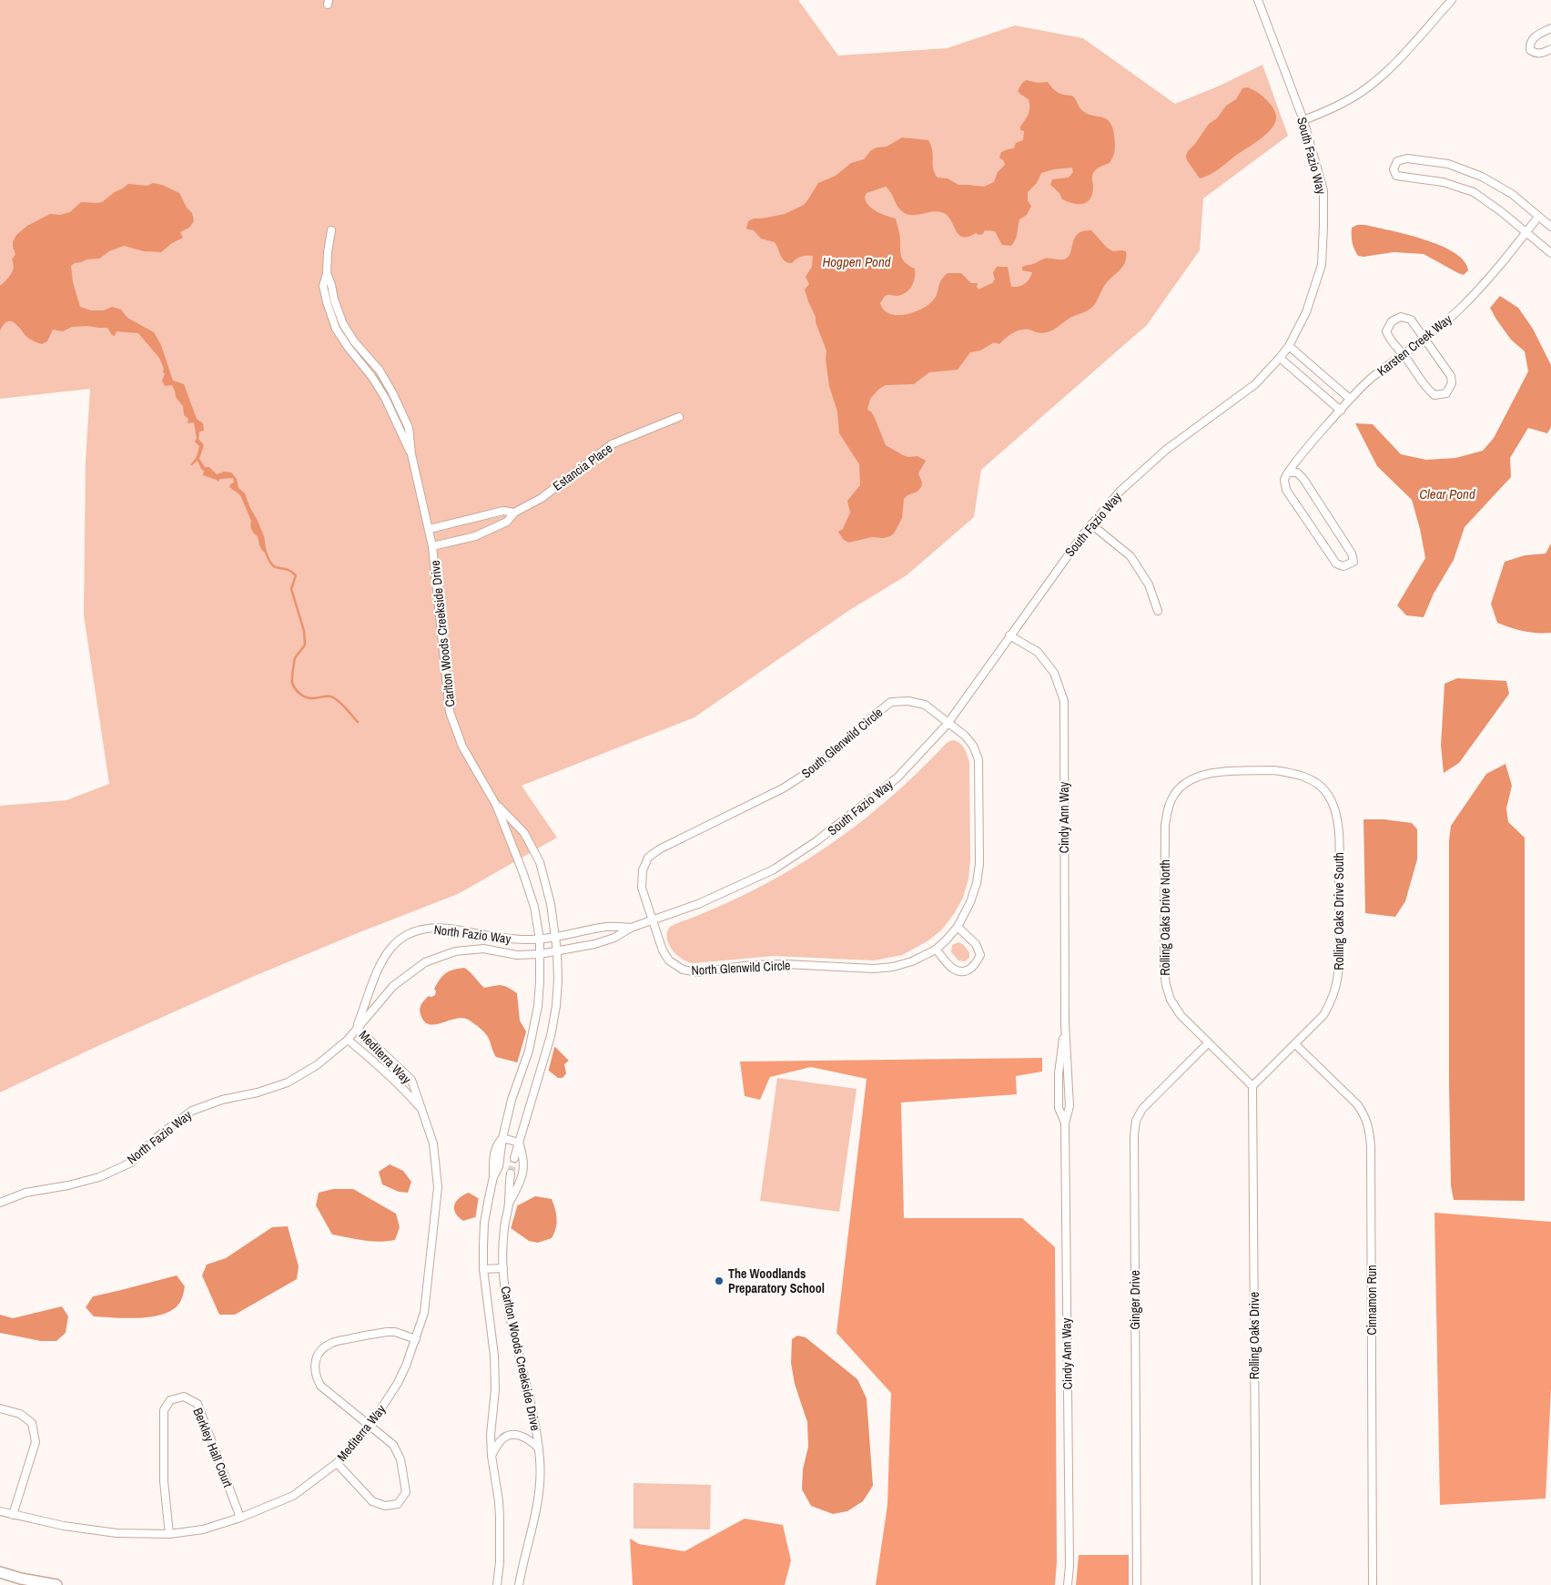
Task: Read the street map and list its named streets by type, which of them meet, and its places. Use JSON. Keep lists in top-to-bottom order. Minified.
{"streets":{"street":["South Fazio Way","Karsten Creek Way","Estancia Place","Carlton Woods Creekside Drive","South Glenwild Circle","Cindy Ann Way","Rolling Oaks Drive South","Rolling Oaks Drive North","North Fazio Way","North Glenwild Circle","Mediterra Way","Ginger Drive","Cinnamon Run","Rolling Oaks Drive","Berkley Hall Court"]},"crossings":[["South Fazio Way","Carlton Woods Creekside Drive"],["South Fazio Way","South Glenwild Circle"],["South Fazio Way","Cindy Ann Way"],["South Fazio Way","North Fazio Way"],["South Fazio Way","North Glenwild Circle"],["Estancia Place","Carlton Woods Creekside Drive"],["Carlton Woods Creekside Drive","North Fazio Way"],["South Glenwild Circle","North Glenwild Circle"],["Rolling Oaks Drive South","Rolling Oaks Drive North"],["Rolling Oaks Drive South","Cinnamon Run"],["Rolling Oaks Drive South","Rolling Oaks Drive"],["Rolling Oaks Drive North","Ginger Drive"],["Rolling Oaks Drive North","Rolling Oaks Drive"],["North Fazio Way","Mediterra Way"],["Mediterra Way","Berkley Hall Court"]],"water":["Hogpen Pond","Clear Pond"],"places":["The Woodlands Preparatory School"]}
